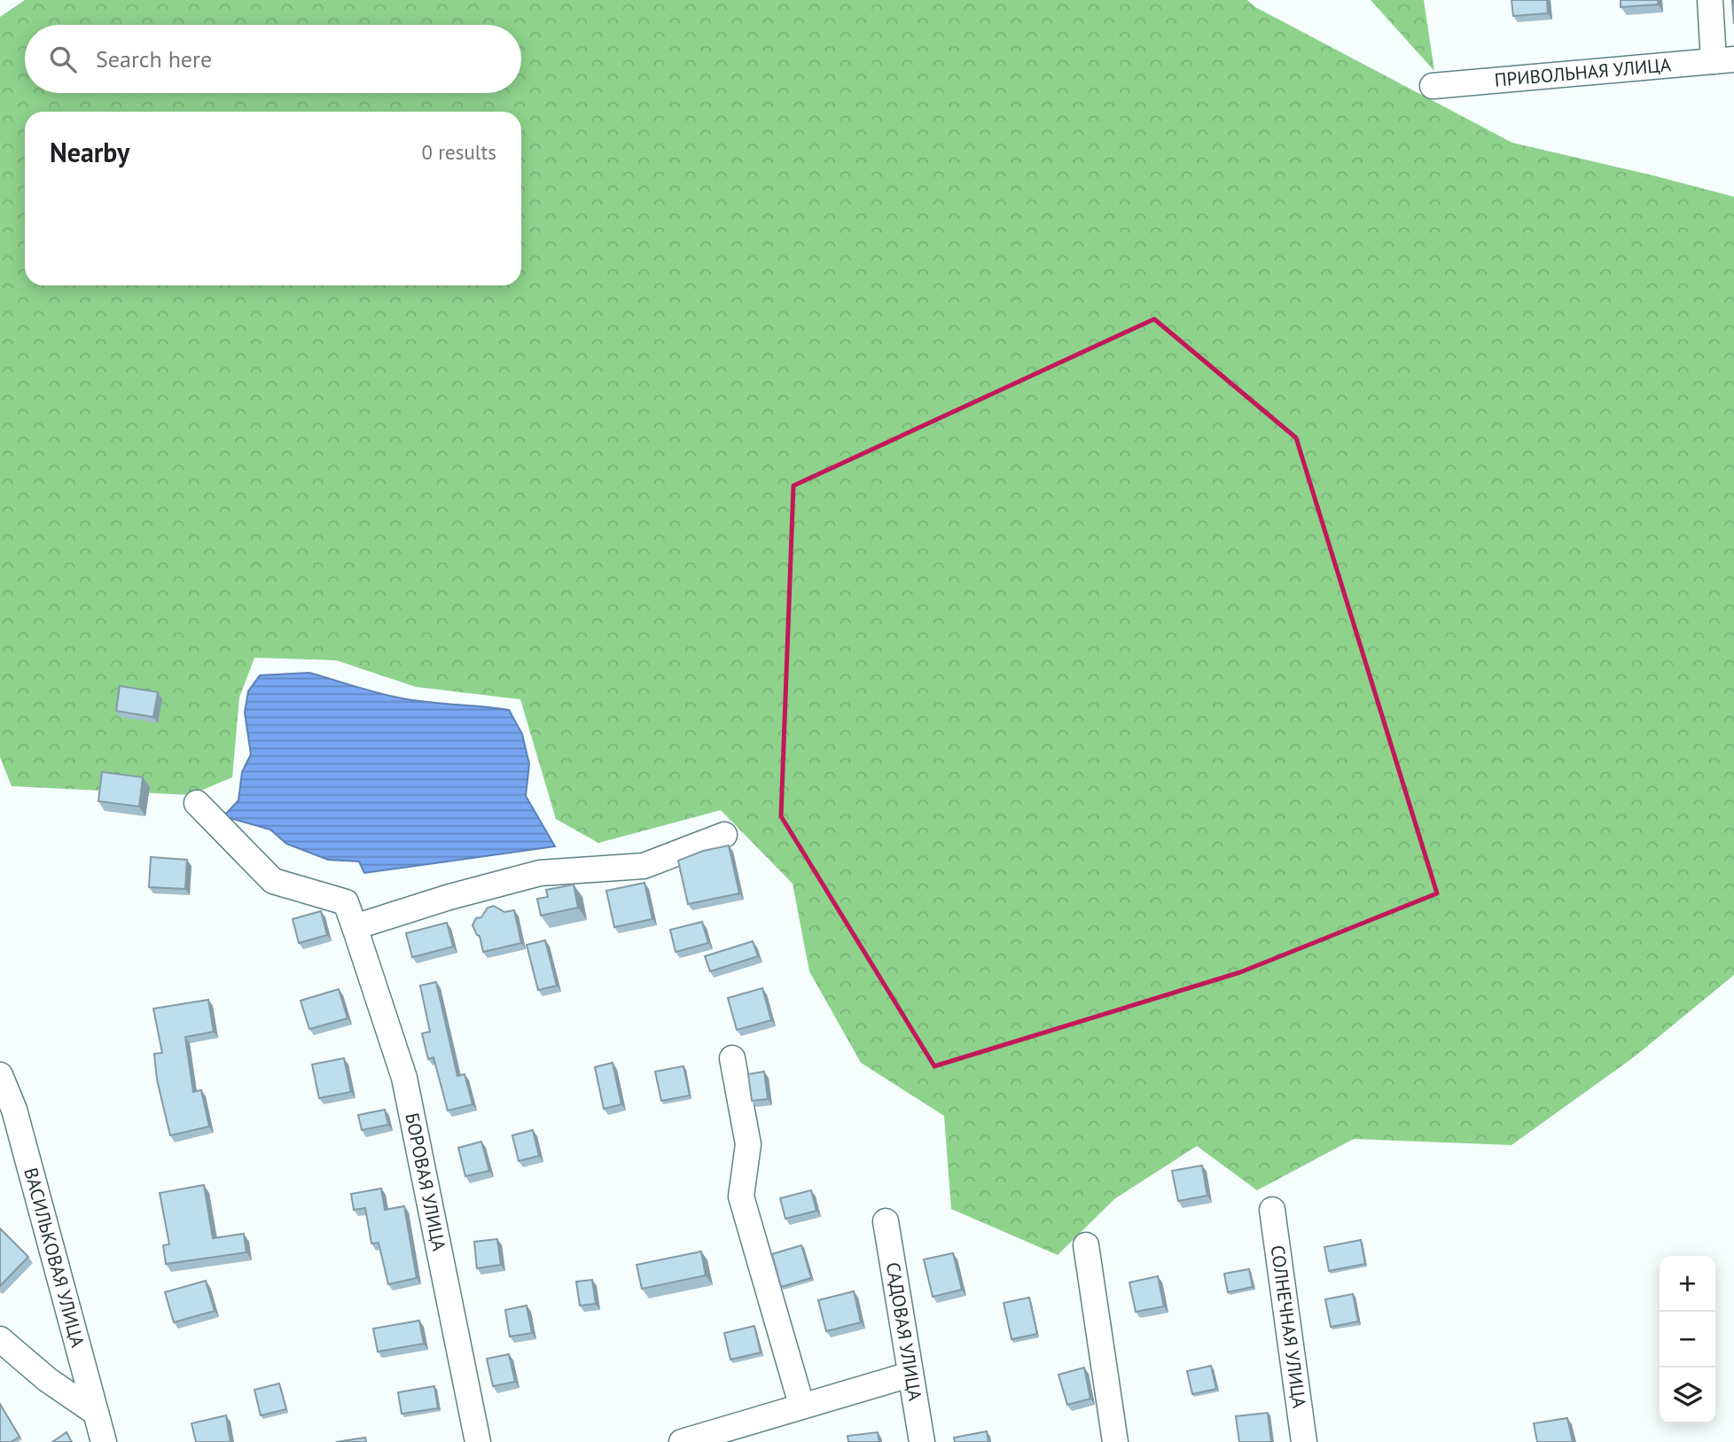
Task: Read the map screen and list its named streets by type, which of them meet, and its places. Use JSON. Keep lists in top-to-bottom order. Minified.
{"streets":{"street":["ПРИВОЛЬНАЯ УЛИЦА","БОРОВАЯ УЛИЦА","ВАСИЛЬКОВАЯ УЛИЦА","СОЛНЕЧНАЯ УЛИЦА","САДОВАЯ УЛИЦА"]},"page":{"search":"Search here","heading":["Nearby","0 results"],"map_buttons":["+","−"]}}
